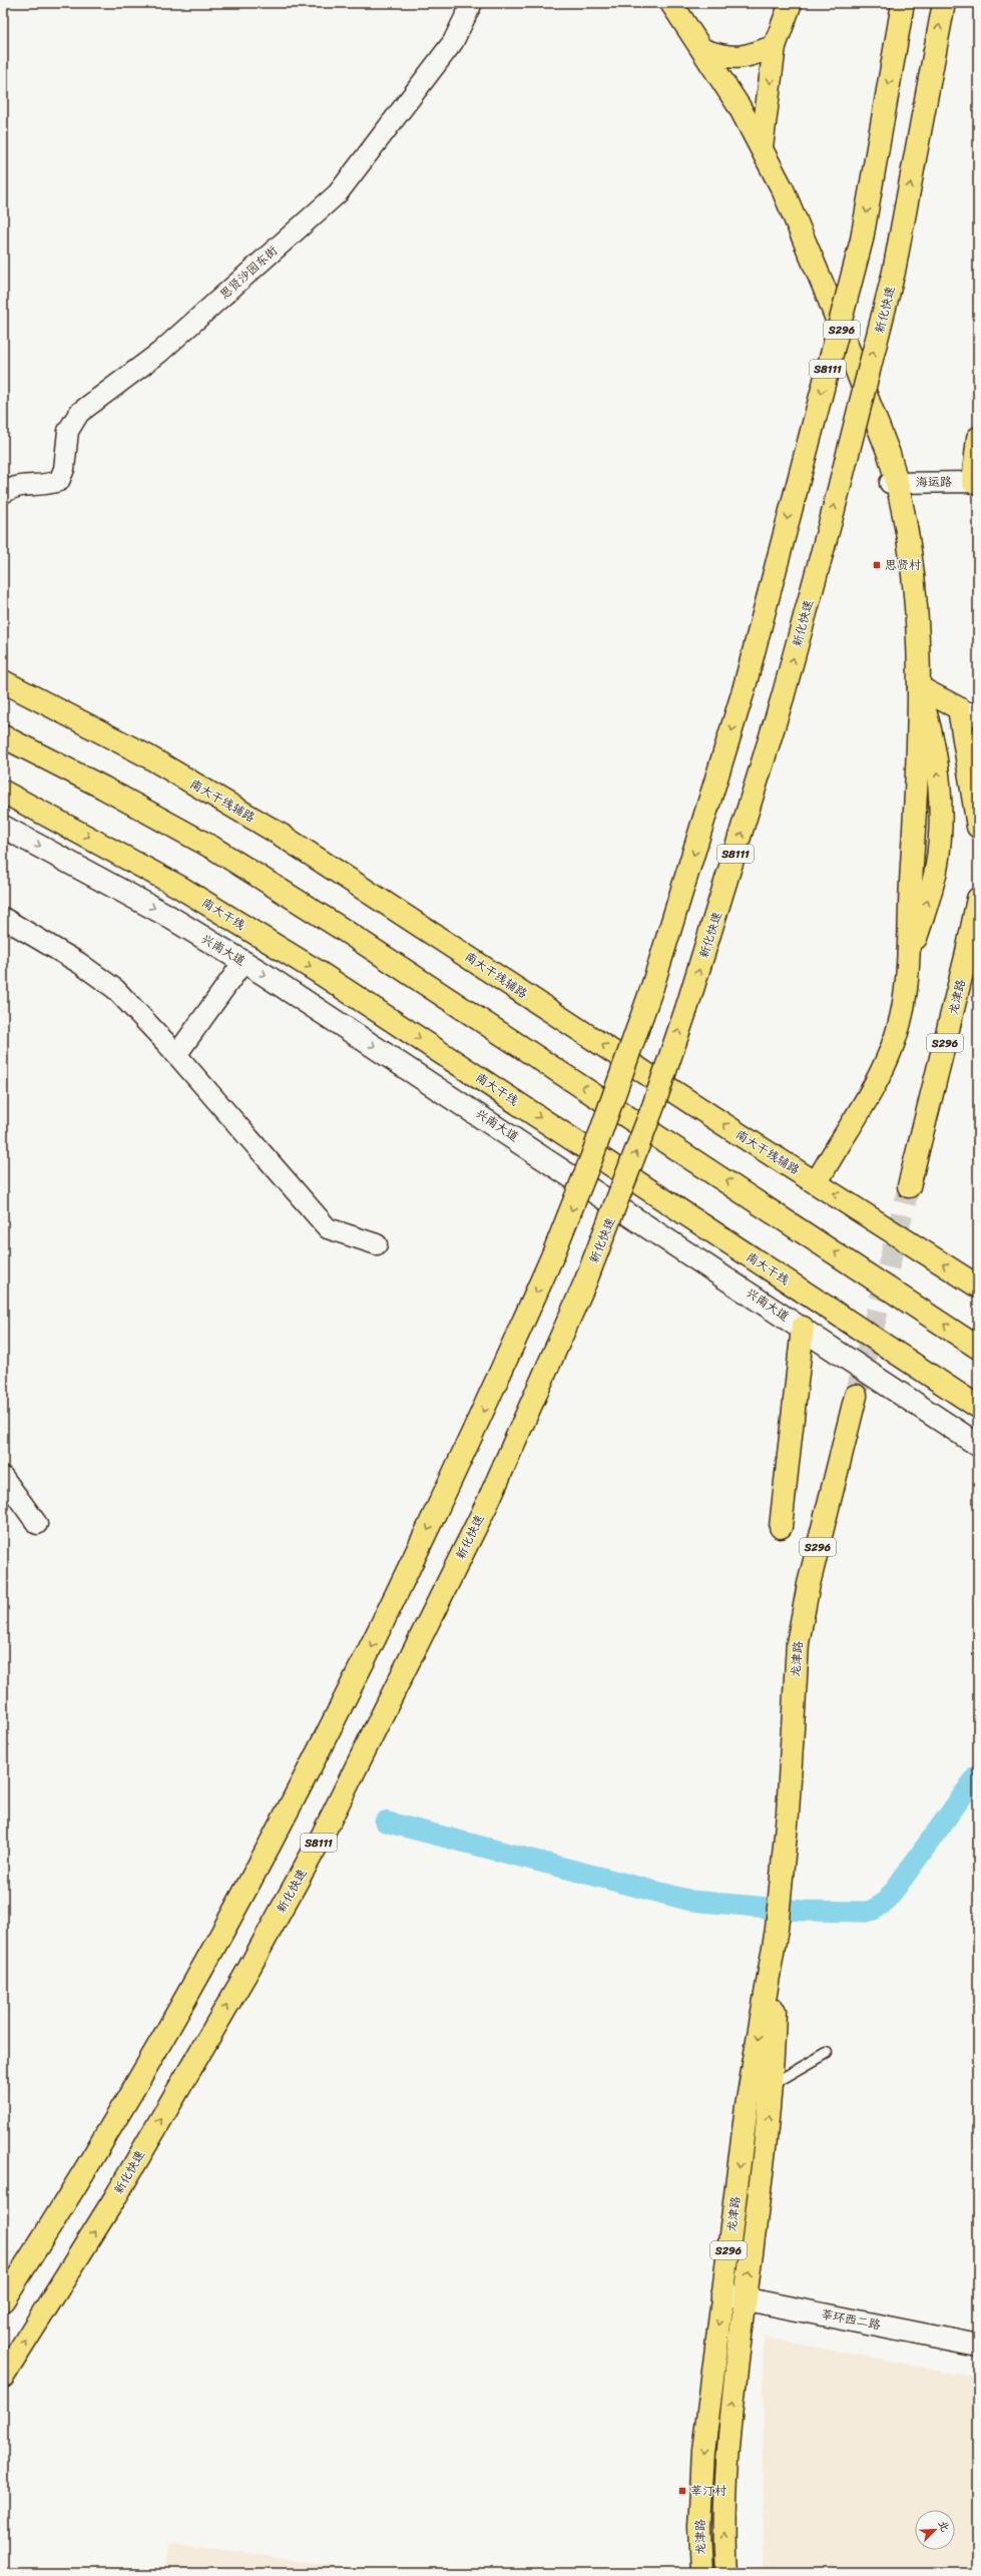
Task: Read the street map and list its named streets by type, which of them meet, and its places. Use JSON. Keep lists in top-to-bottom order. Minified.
{"streets":{"main road":["新化快速","S296","S8111","南大干线辅路","南大干线","兴南大道","龙津路","莘环西二路"],"street":["思贤沙园东街","海运路"]},"crossings":[["S296","海运路"],["龙津路","莘环西二路"]],"places":{"transit":["思贤村","莘汀村"]},"north":"top right"}
